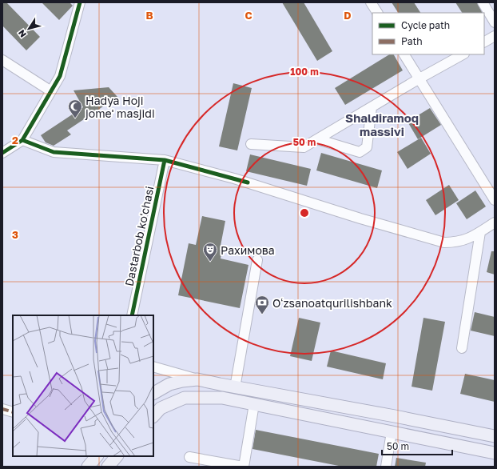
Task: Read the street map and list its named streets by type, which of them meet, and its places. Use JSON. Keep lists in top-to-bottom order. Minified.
{"streets":{"street":["Dastarbob ko'chasi"]},"districts":["Shaldiramoq massivi"],"places":{"mosque":["Hadya Hoji jome' masjidi"],"theatre":["Рахимова"],"bank":["Oʻzsanoatqurilishbank"]},"legend":["Cycle path","Path"],"scale_bar":"50 m","north":"bottom left","grid":{"columns":["B","C","D"],"rows":["2","3"]},"rings":["100 m","50 m"]}
